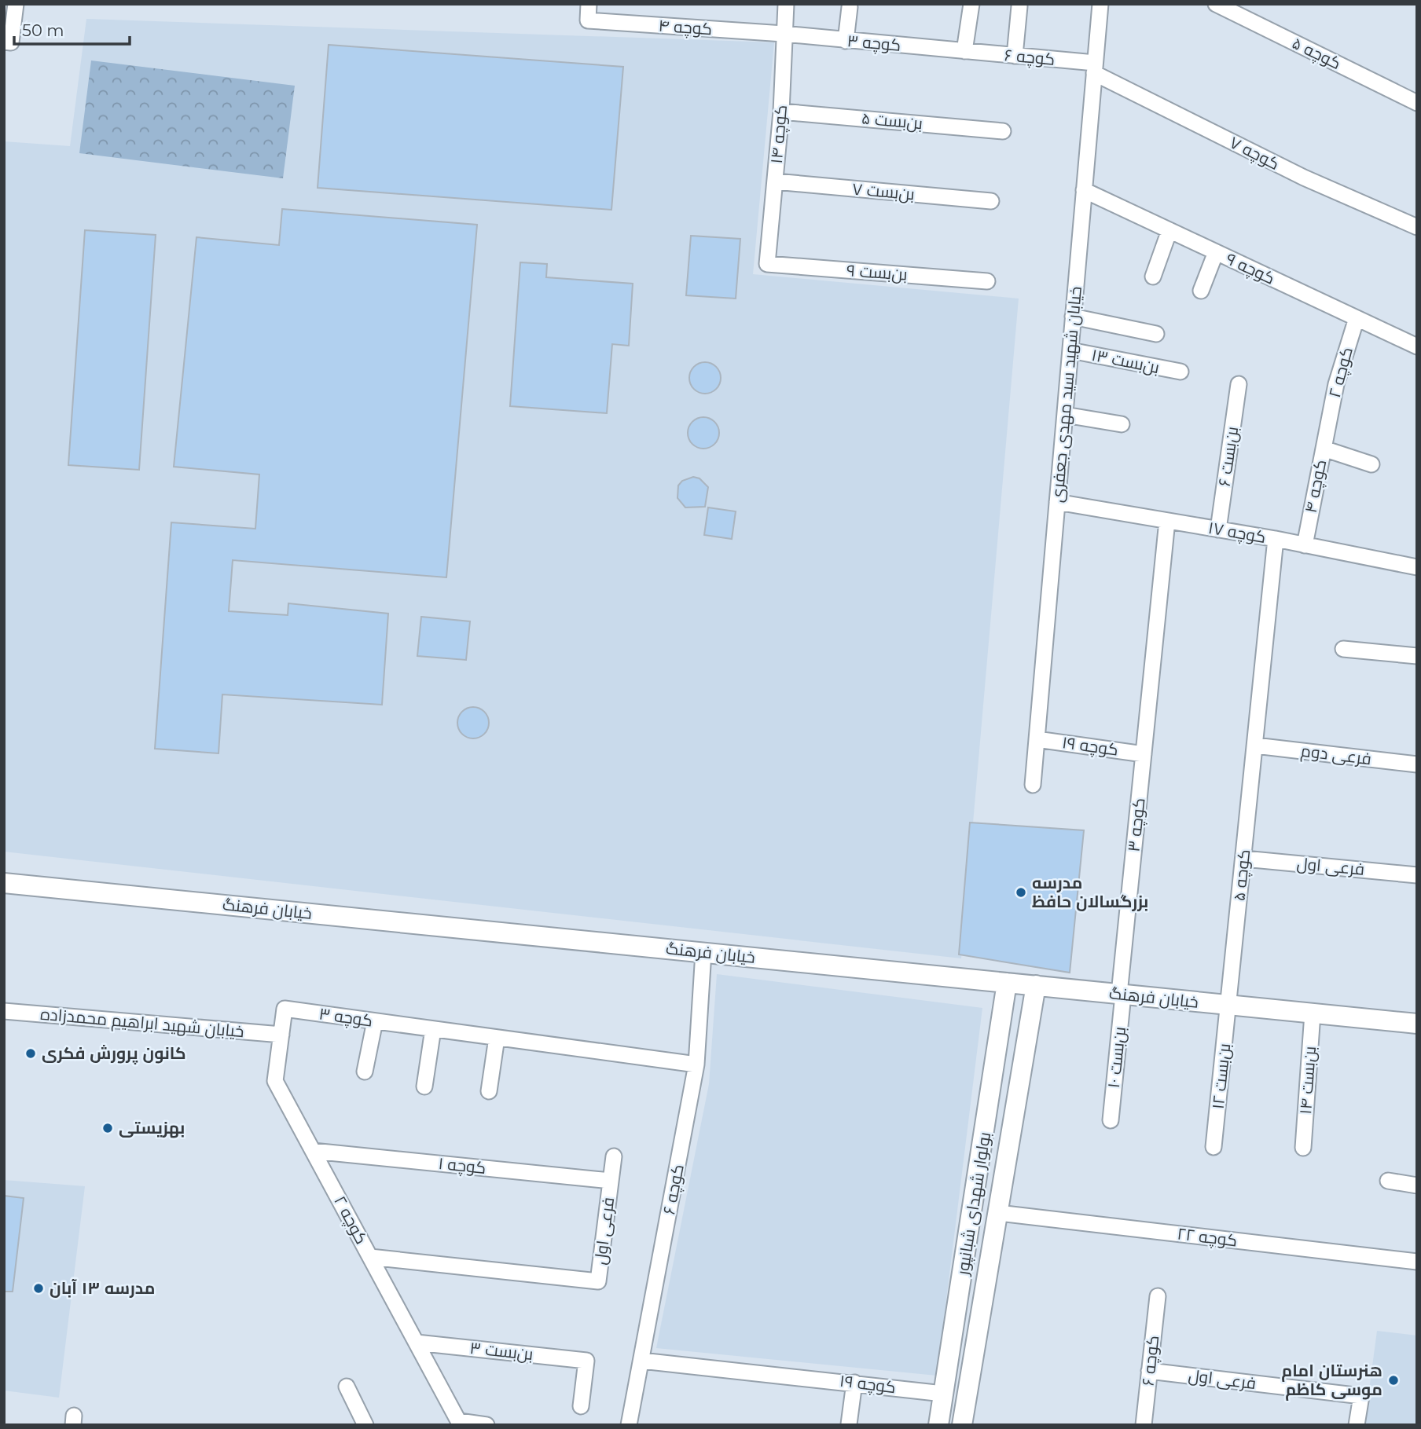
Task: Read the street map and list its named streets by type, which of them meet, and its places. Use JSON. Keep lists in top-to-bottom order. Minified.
{"streets":{"street":["کوچه ۴","کوچه ۳","کوچه ۵","کوچه ۶","بن‌بست ۵","کوچه ۱۴","کوچه ۷","بن‌بست ۷","کوچه ۹","بن‌بست ۹","بن‌بست ۱۳","کوچه ۲","خیابان شهید سید مهدی جعفری","بن‌بست ۶","کوچه ۱۷","کوچه ۱۹","فرعی دوم","فرعی اول","خیابان فرهنگ","خیابان شهید ابراهیم محمدزاده","بن‌بست ۱۰","بن‌بست ۱۲","بن‌بست ۱۴","کوچه ۱","بولوار شهدای شبانپور","کوچه ۲۲","بن‌بست ۳"]},"crossings":[["کوچه ۴","کوچه ۳"],["کوچه ۴","کوچه ۱۴"],["کوچه ۴","کوچه ۲"],["کوچه ۴","کوچه ۱۷"],["کوچه ۳","کوچه ۶"],["کوچه ۳","کوچه ۱۴"],["کوچه ۳","کوچه ۲"],["کوچه ۳","کوچه ۱۹"],["کوچه ۳","خیابان فرهنگ"],["کوچه ۳","خیابان شهید ابراهیم محمدزاده"],["کوچه ۳","بن‌بست ۱۰"],["کوچه ۵","فرعی دوم"],["کوچه ۵","فرعی اول"],["کوچه ۵","خیابان فرهنگ"],["کوچه ۵","بن‌بست ۱۲"],["کوچه ۶","کوچه ۷"],["کوچه ۶","خیابان شهید سید مهدی جعفری"],["کوچه ۶","کوچه ۱۹"],["کوچه ۶","فرعی اول"],["کوچه ۶","خیابان فرهنگ"],["بن‌بست ۵","کوچه ۱۴"],["کوچه ۱۴","بن‌بست ۷"],["کوچه ۱۴","بن‌بست ۹"],["کوچه ۷","خیابان شهید سید مهدی جعفری"],["کوچه ۹","کوچه ۲"],["کوچه ۹","خیابان شهید سید مهدی جعفری"],["بن‌بست ۱۳","خیابان شهید سید مهدی جعفری"],["کوچه ۲","فرعی اول"],["کوچه ۲","خیابان شهید ابراهیم محمدزاده"],["کوچه ۲","کوچه ۱"],["خیابان شهید سید مهدی جعفری","کوچه ۱۷"],["خیابان شهید سید مهدی جعفری","کوچه ۱۹"],["بن‌بست ۶","کوچه ۱۷"],["کوچه ۱۹","بولوار شهدای شبانپور"],["فرعی اول","کوچه ۱"],["خیابان فرهنگ","بن‌بست ۱۰"],["خیابان فرهنگ","بن‌بست ۱۲"],["خیابان فرهنگ","بن‌بست ۱۴"],["خیابان فرهنگ","بولوار شهدای شبانپور"],["بولوار شهدای شبانپور","کوچه ۲۲"]],"places":["مدرسه بزرگسالان حافظ","کانون پرورش فکری","بهزیستی","مدرسه ۱۳ آبان","هنرستان امام موسی کاظم"],"scale_bar":"50 m"}
